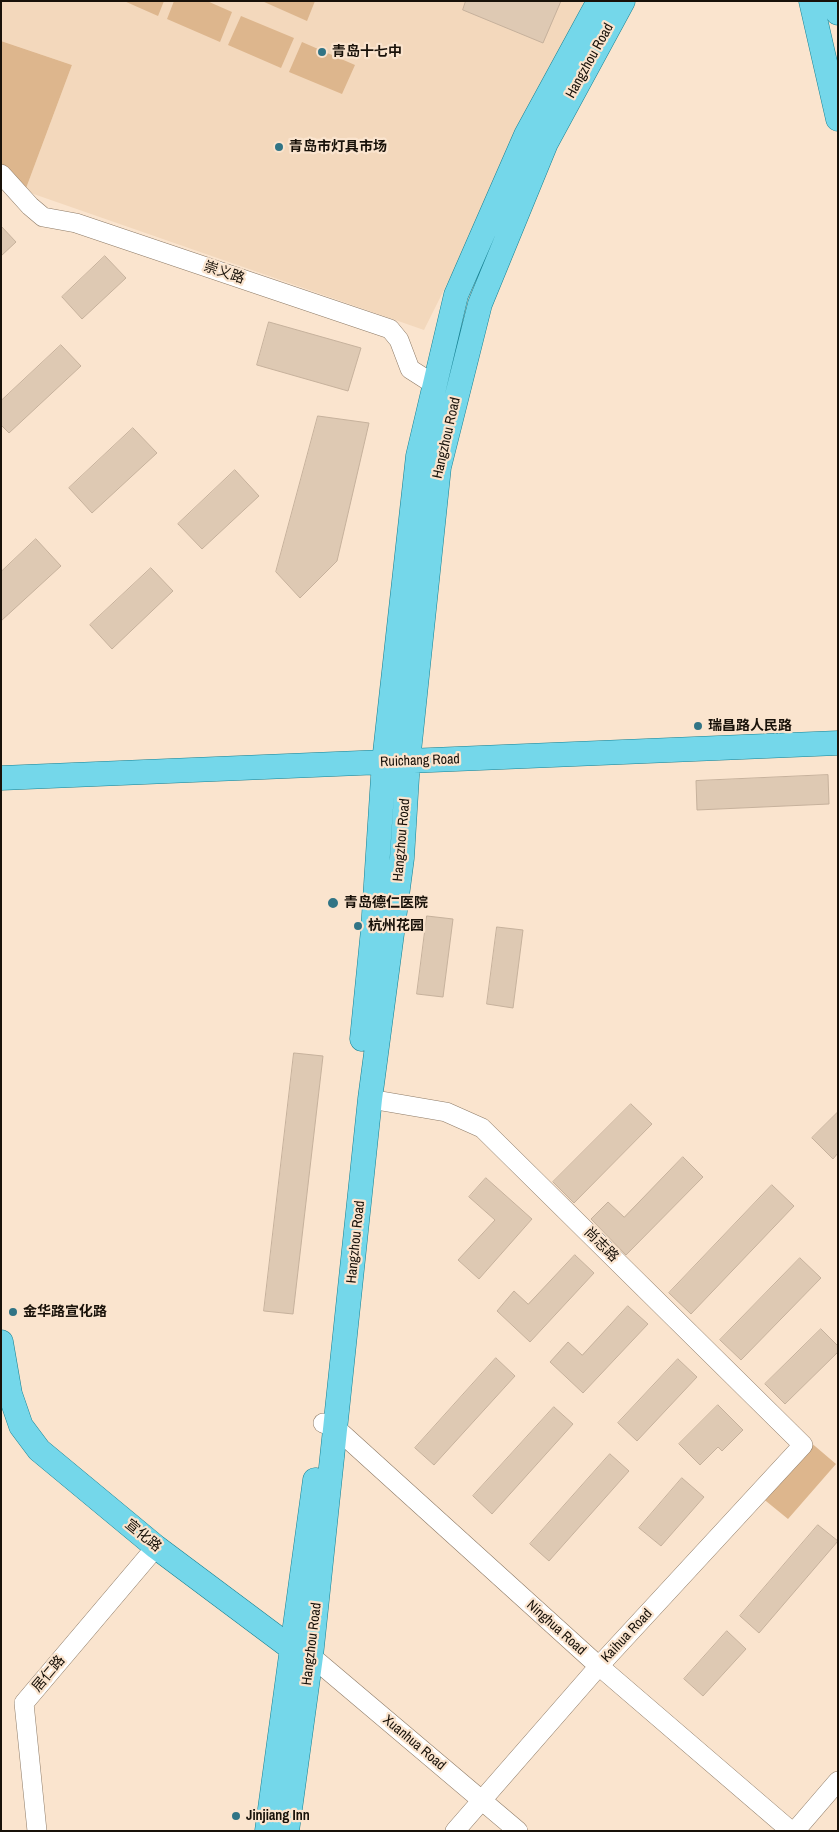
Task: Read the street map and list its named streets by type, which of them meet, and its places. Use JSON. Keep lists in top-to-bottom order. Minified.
{"streets":{"main road":["Hangzhou Road","Ruichang Road","宣化路"],"street":["崇义路","尚志路","Ninghua Road","Kaihua Road","居仁路","Xuanhua Road"]},"crossings":[["Hangzhou Road","崇义路"],["Hangzhou Road","Ruichang Road"],["Hangzhou Road","尚志路"],["Hangzhou Road","宣化路"],["Hangzhou Road","Ninghua Road"],["Hangzhou Road","Xuanhua Road"],["尚志路","Kaihua Road"],["宣化路","居仁路"],["宣化路","Xuanhua Road"],["Ninghua Road","Kaihua Road"],["Kaihua Road","Xuanhua Road"]],"places":["青岛十七中","青岛市灯具市场","瑞昌路人民路","青岛德仁医院","杭州花园","金华路宣化路","Jinjiang Inn"]}
